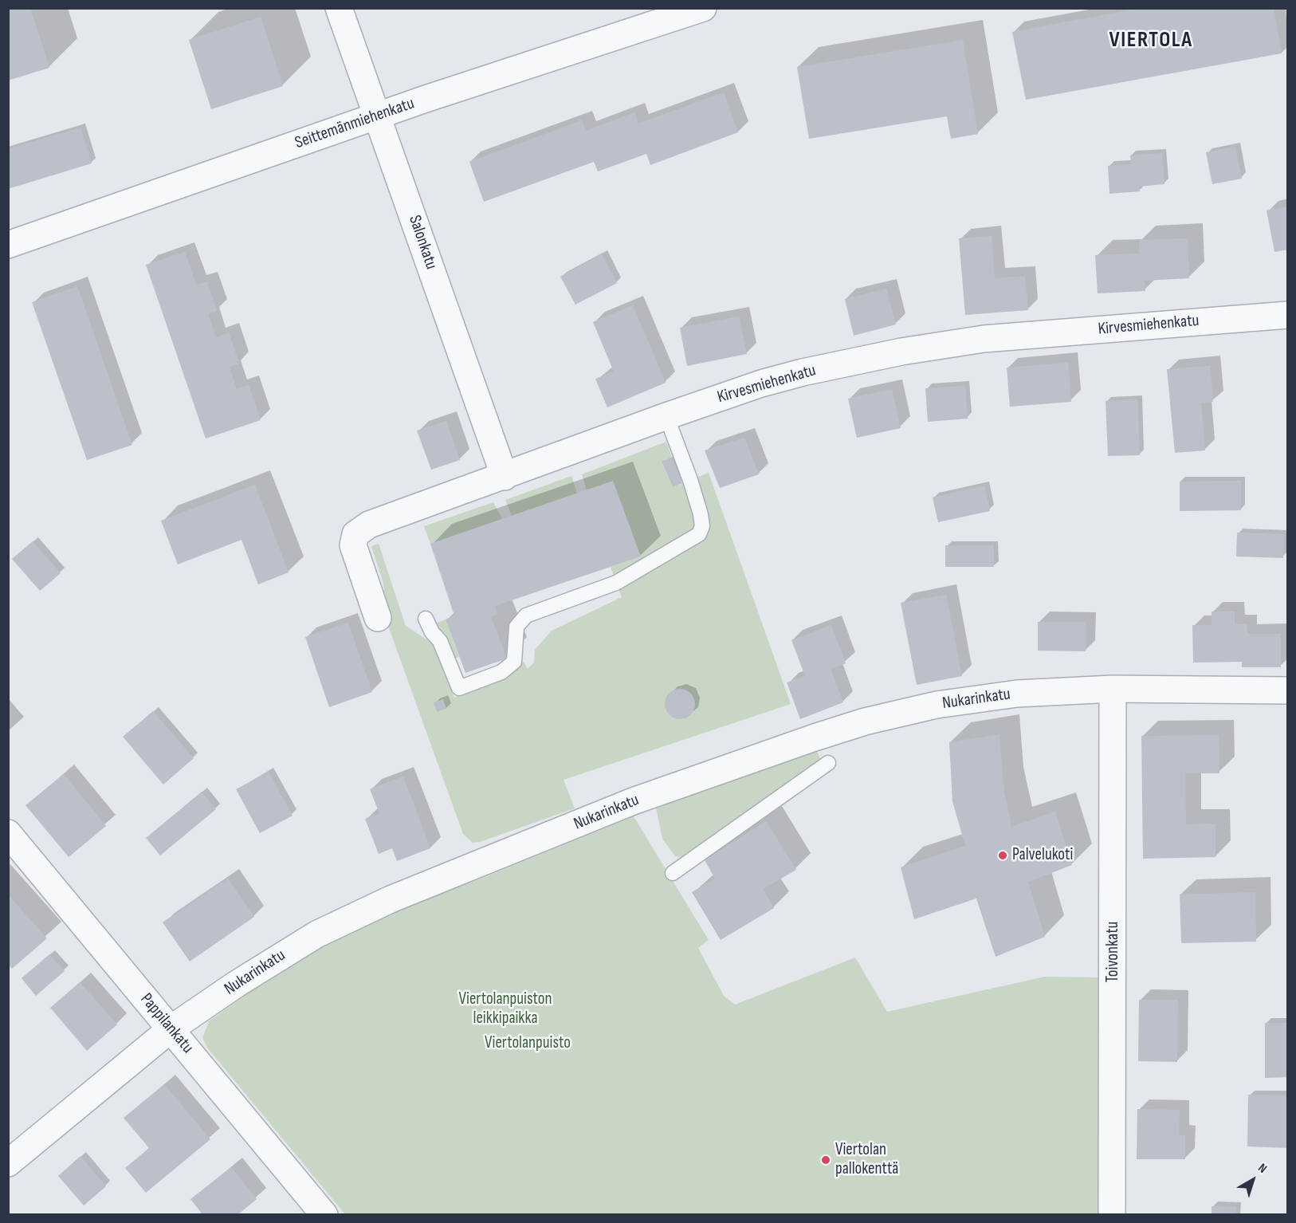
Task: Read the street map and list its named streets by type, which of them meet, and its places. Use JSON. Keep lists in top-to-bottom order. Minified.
{"streets":{"street":["Seittemänmiehenkatu","Salonkatu","Kirvesmiehenkatu","Nukarinkatu","Toivonkatu","Pappilankatu"]},"crossings":[["Seittemänmiehenkatu","Salonkatu"],["Salonkatu","Kirvesmiehenkatu"],["Nukarinkatu","Toivonkatu"],["Nukarinkatu","Pappilankatu"]],"districts":["VIERTOLA"],"parks":["Viertolanpuiston leikkipaikka","Viertolanpuisto"],"places":["Palvelukoti","Viertolan pallokenttä"],"north":"top right"}
